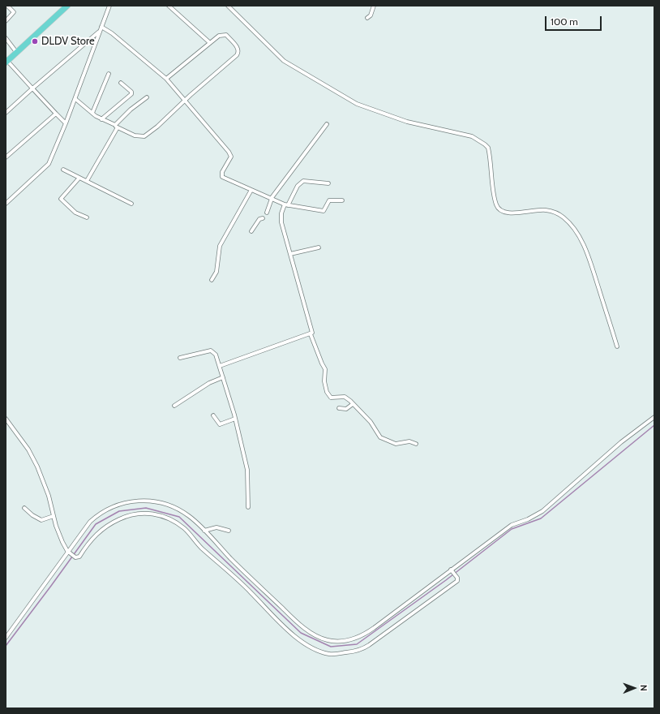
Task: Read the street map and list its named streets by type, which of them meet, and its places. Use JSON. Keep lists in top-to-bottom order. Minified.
{"places":["DLDV Store"],"scale_bar":"100 m","north":"right"}
